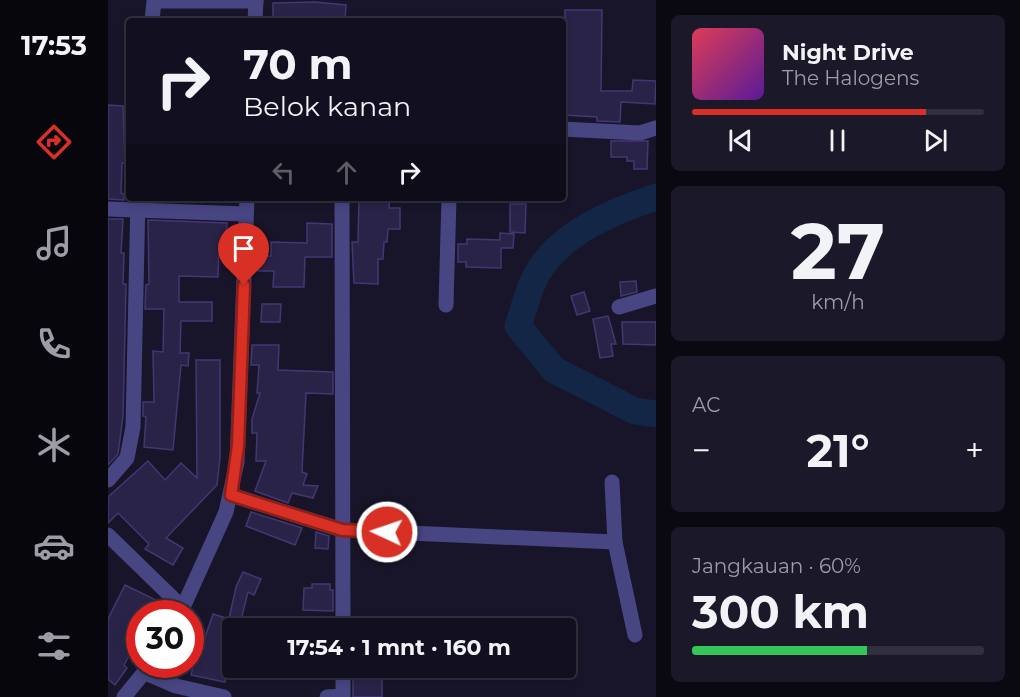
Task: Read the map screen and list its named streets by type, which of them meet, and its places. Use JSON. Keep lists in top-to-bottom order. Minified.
{"page":{"tabs":"17:53","turn":["70 m","Belok kanan"],"song":["Night Drive","The Halogens"],"tile":[["27","km/h"],"AC",["Jangkauan · 60%","300 km"]],"heat":["−","21°","+"],"limit":"30","trip":"17:54 · 1 mnt · 160 m"}}
